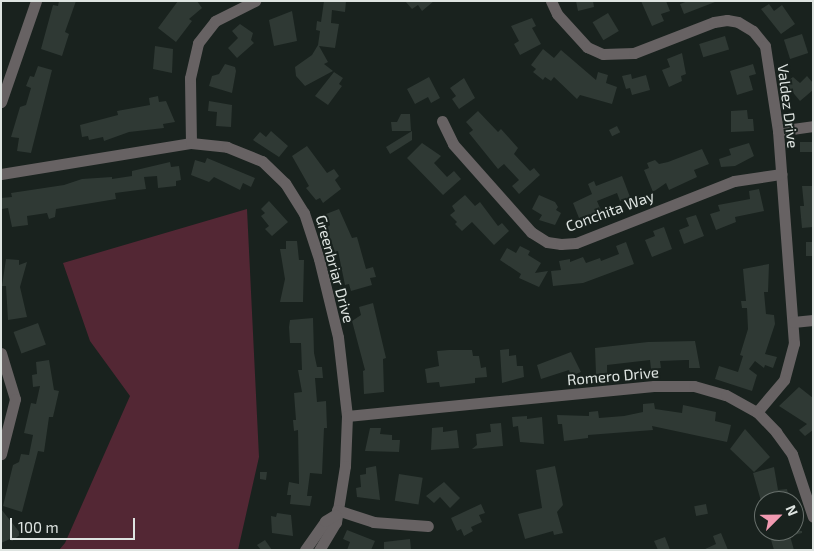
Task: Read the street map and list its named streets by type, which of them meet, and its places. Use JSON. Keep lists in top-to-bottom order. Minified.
{"streets":{"street":["Valdez Drive","Conchita Way","Greenbriar Drive","Romero Drive"]},"crossings":[["Valdez Drive","Conchita Way"],["Valdez Drive","Romero Drive"],["Greenbriar Drive","Romero Drive"]],"scale_bar":"100 m","north":"top right"}
